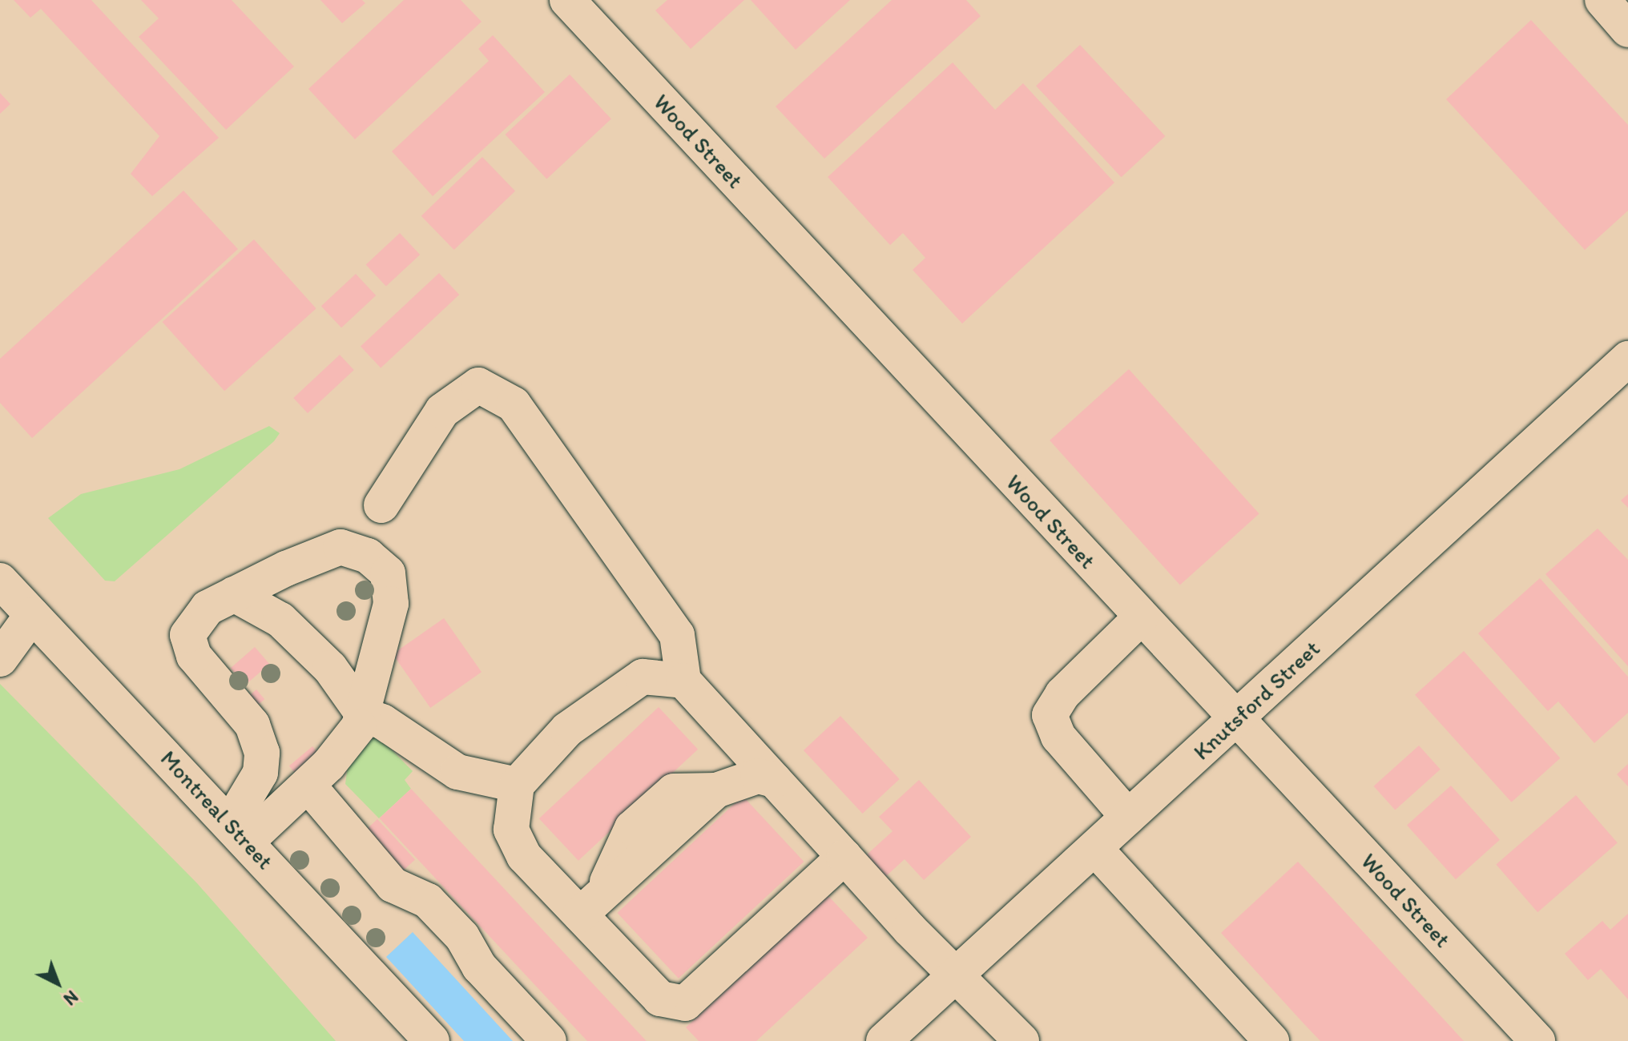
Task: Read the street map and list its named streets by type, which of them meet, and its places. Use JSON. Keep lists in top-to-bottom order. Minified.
{"streets":{"street":["Wood Street","Knutsford Street","Montreal Street"]},"crossings":[["Wood Street","Knutsford Street"]],"north":"bottom right"}
